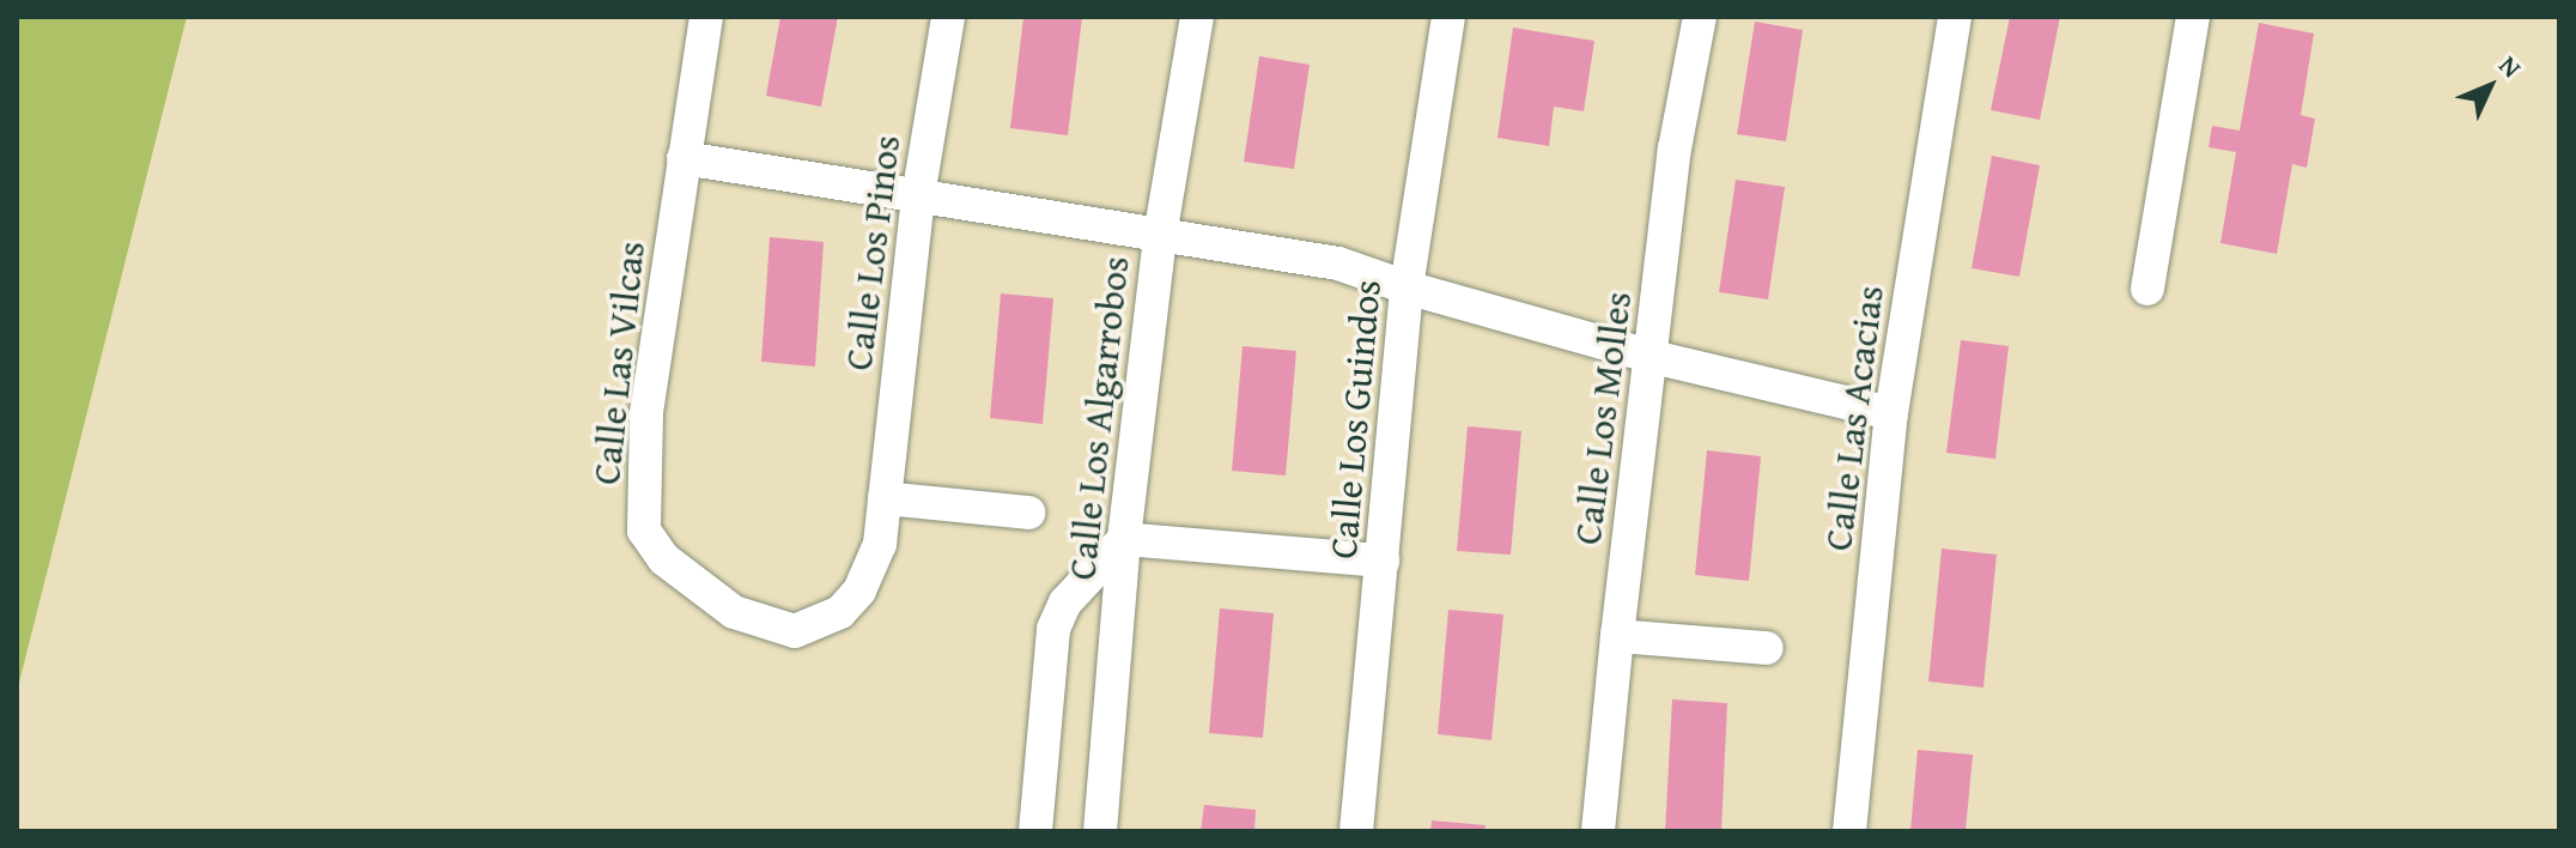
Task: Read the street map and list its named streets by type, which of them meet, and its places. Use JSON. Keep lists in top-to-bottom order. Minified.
{"streets":{"street":["Calle Los Pinos","Calle Las Vilcas","Calle Los Algarrobos","Calle Los Molles","Calle Las Acacias","Calle Los Guindos"]},"crossings":[["Calle Los Pinos","Calle Las Vilcas"]],"north":"top right"}
